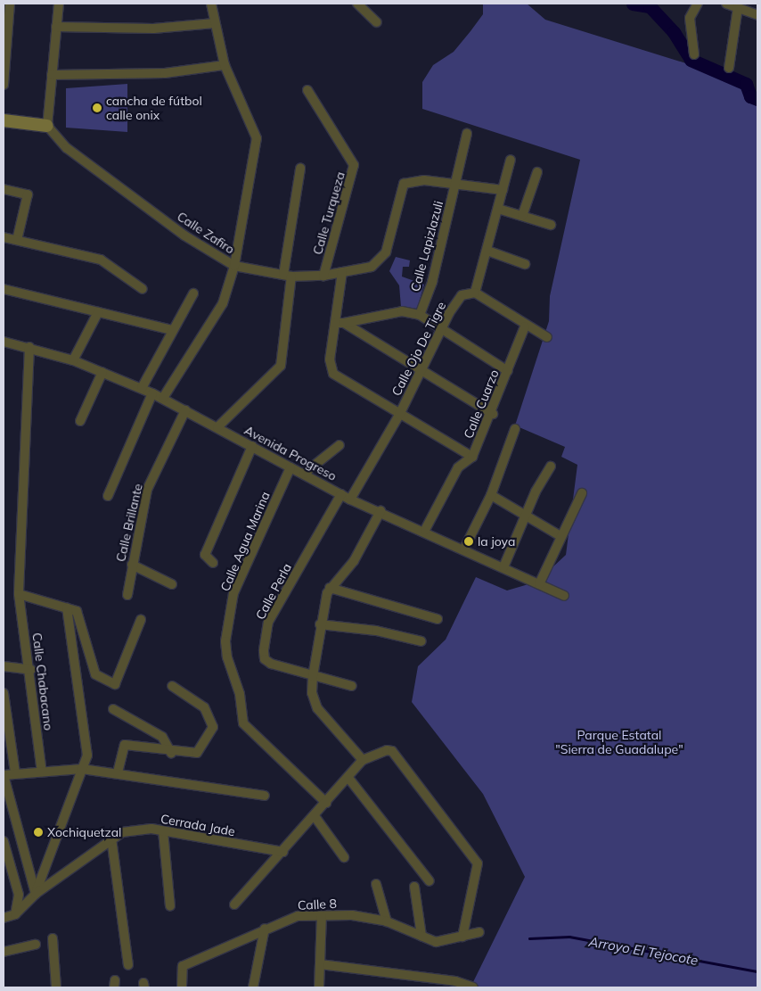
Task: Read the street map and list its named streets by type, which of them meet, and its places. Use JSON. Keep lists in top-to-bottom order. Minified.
{"streets":{"street":["Calle Turqueza","Calle Zafiro","Calle Lapizlazuli","Calle Ojo De Tigre","Calle Cuarzo","Avenida Progreso","Calle Brillante","Calle Agua Marina","Calle Perla","Calle Chabacano","Cerrada Jade","Calle 8"]},"crossings":[["Calle Turqueza","Calle Zafiro"],["Calle Zafiro","Calle Lapizlazuli"],["Calle Ojo De Tigre","Avenida Progreso"],["Calle Cuarzo","Avenida Progreso"],["Avenida Progreso","Calle Brillante"],["Avenida Progreso","Calle Agua Marina"],["Avenida Progreso","Calle Perla"],["Avenida Progreso","Calle Chabacano"]],"water":["Arroyo El Tejocote"],"parks":["Parque Estatal \"Sierra de Guadalupe\""],"places":["cancha de fútbol calle onix","la joya","Xochiquetzal"]}
